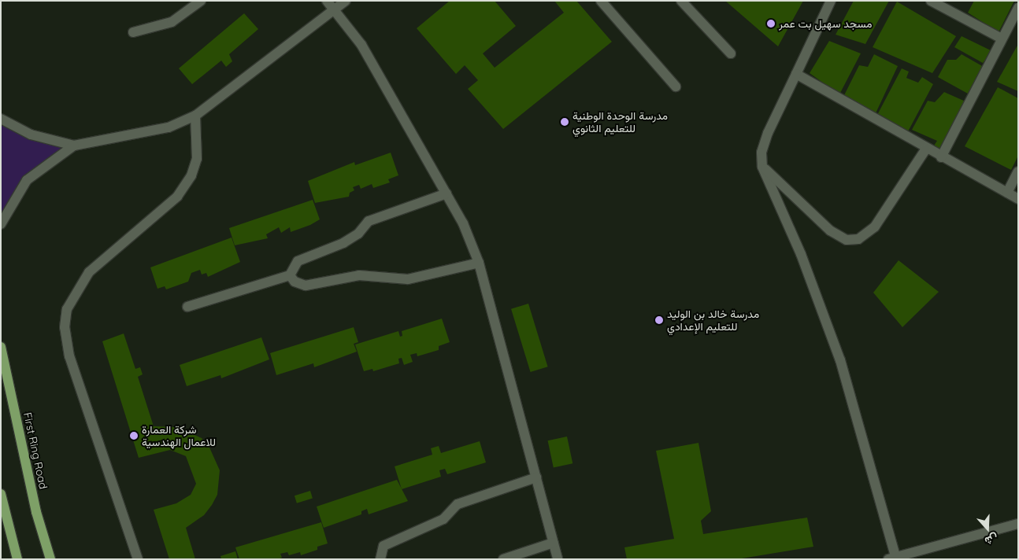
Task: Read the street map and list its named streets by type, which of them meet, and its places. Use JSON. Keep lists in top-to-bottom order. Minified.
{"streets":{"main road":["First Ring Road"]},"places":["مسجد سهيل بت عمر","مدرسة الوحدة الوطنية للتعليم الثانوي","مدرسة خالد بن الوليد للتعليم الإعدادي","شركة العمارة للاعمال الهندسية"],"north":"bottom"}
